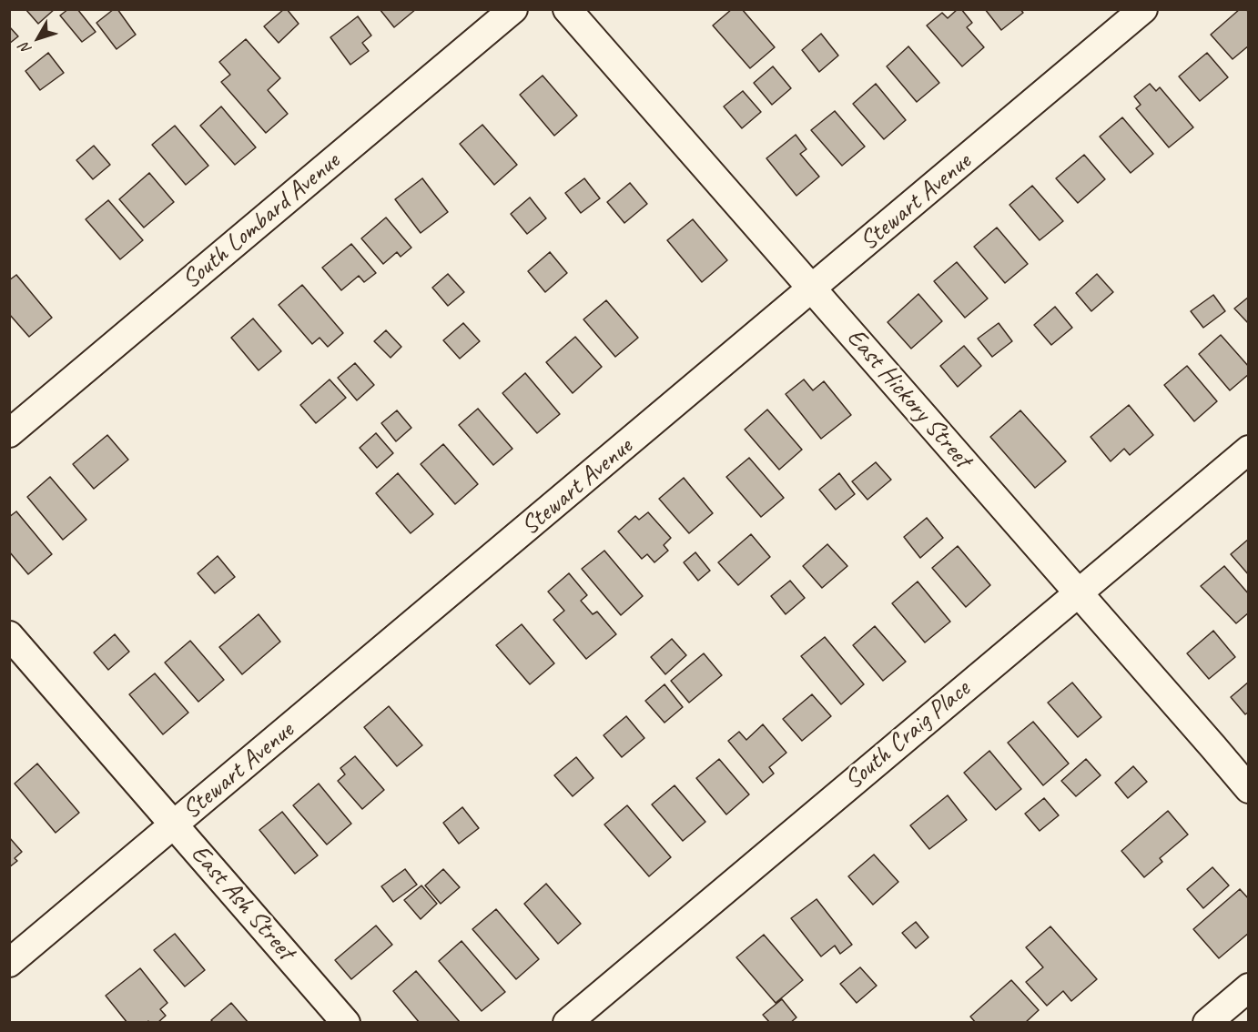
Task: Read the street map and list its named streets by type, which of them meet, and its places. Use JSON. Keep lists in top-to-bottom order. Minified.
{"streets":{"street":["Stewart Avenue","South Lombard Avenue","East Hickory Street","South Craig Place","East Ash Street"]},"crossings":[["Stewart Avenue","East Hickory Street"],["Stewart Avenue","East Ash Street"],["East Hickory Street","South Craig Place"]],"north":"bottom left"}
